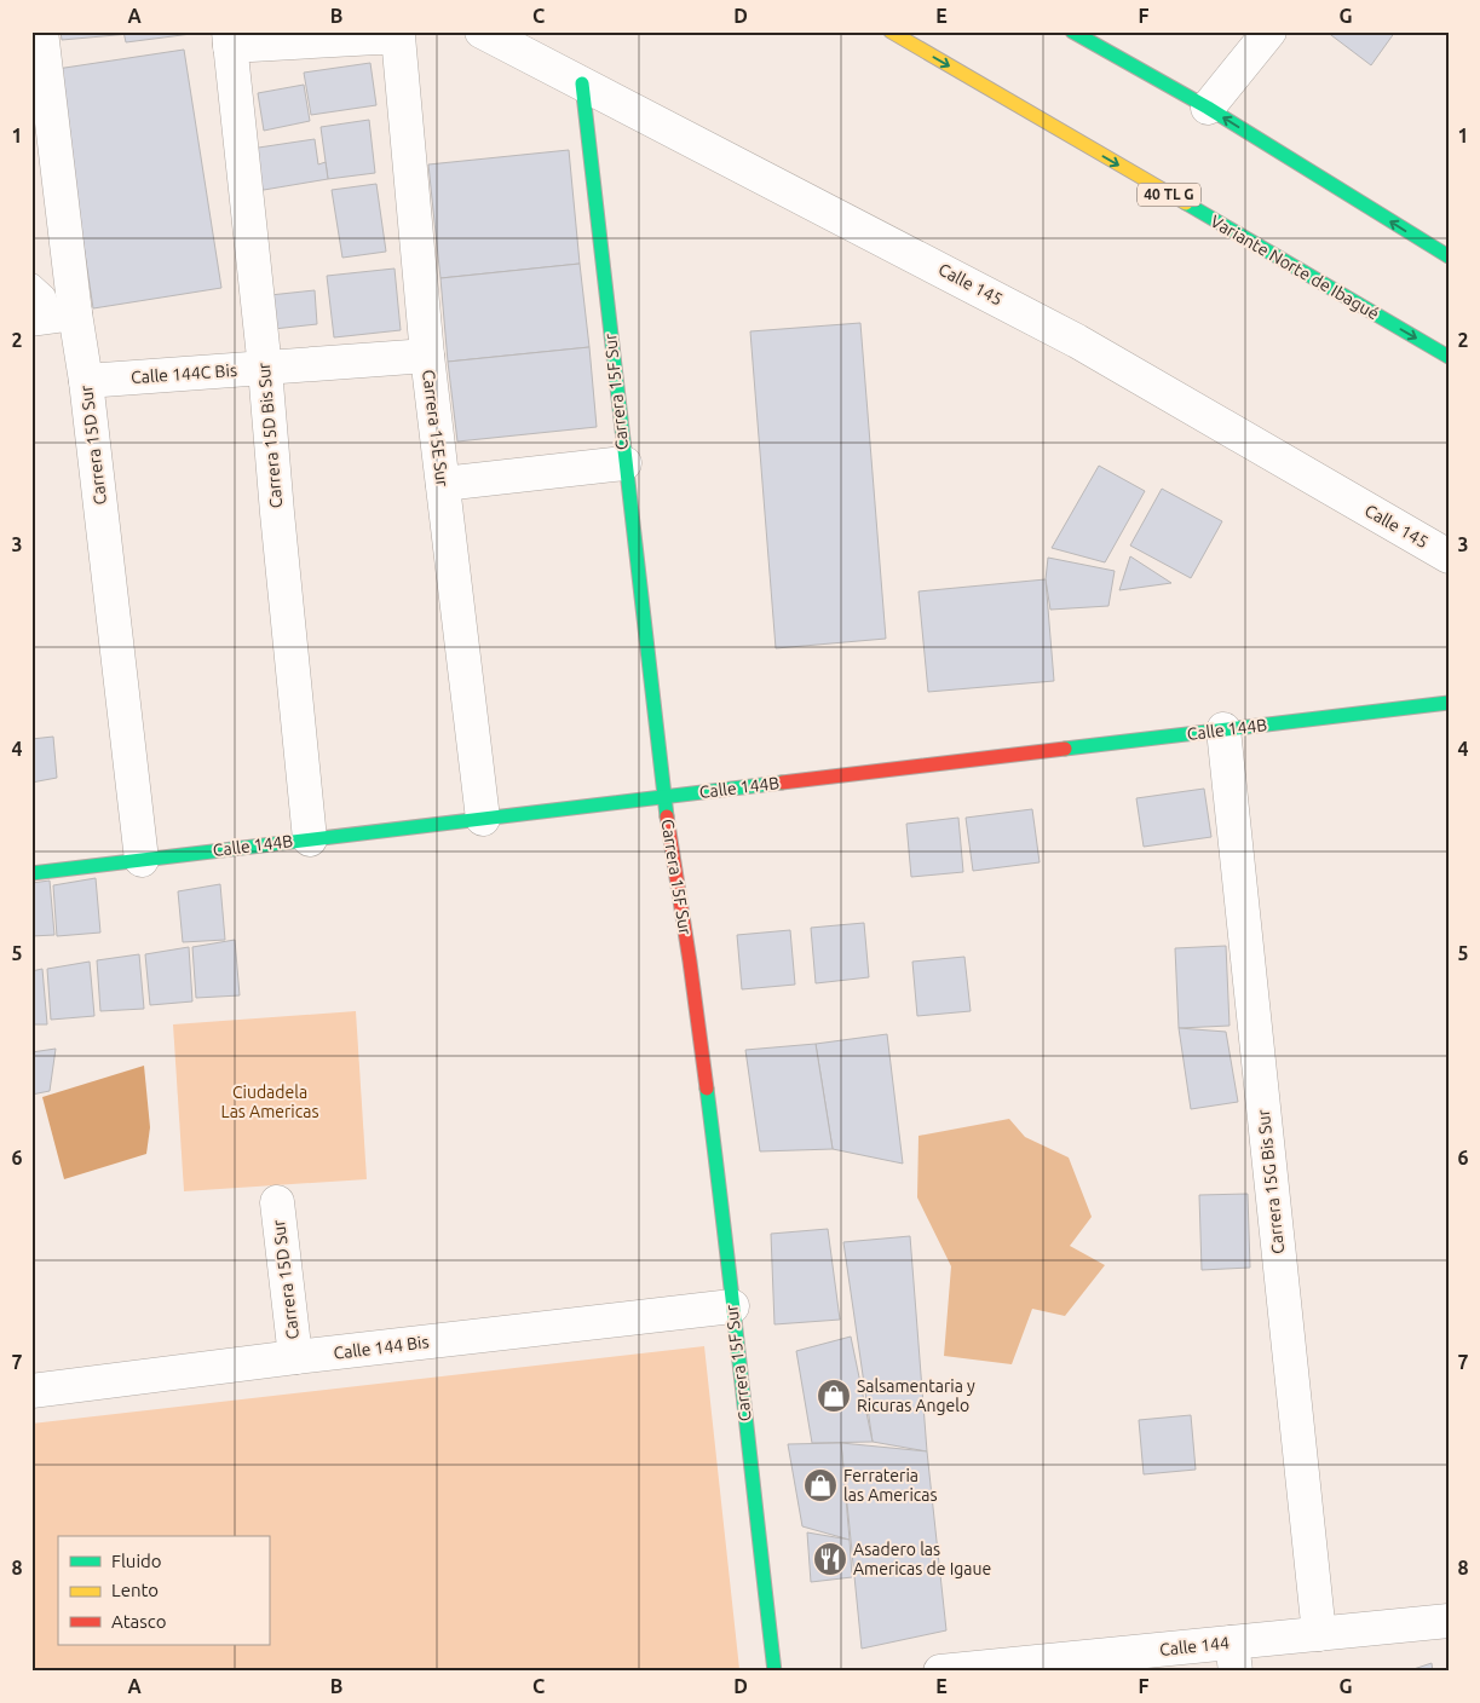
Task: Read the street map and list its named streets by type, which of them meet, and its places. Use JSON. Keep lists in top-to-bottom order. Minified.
{"streets":{"main road":["40 TL G","Variante Norte de Ibagué","Carrera 15F Sur","Calle 144B"],"street":["Calle 145","Calle 144C Bis","Carrera 15E Sur","Carrera 15D Bis Sur","Carrera 15D Sur","Carrera 15G Bis Sur","Calle 144 Bis","Calle 144"]},"crossings":[["Calle 145","Carrera 15F Sur"],["Calle 144C Bis","Carrera 15E Sur"],["Calle 144C Bis","Carrera 15D Bis Sur"],["Calle 144C Bis","Carrera 15D Sur"],["Carrera 15F Sur","Calle 144B"],["Carrera 15F Sur","Calle 144 Bis"],["Carrera 15E Sur","Carrera 15D Bis Sur"],["Carrera 15E Sur","Calle 144B"],["Carrera 15D Bis Sur","Calle 144B"],["Carrera 15D Sur","Calle 144B"],["Carrera 15D Sur","Calle 144 Bis"],["Calle 144B","Carrera 15G Bis Sur"],["Carrera 15G Bis Sur","Calle 144"]],"parks":["Ciudadela Las Americas"],"places":{"shop":["Salsamentaria y Ricuras Angelo","Ferrateria las Americas"],"restaurant":["Asadero las Americas de Igaue"]},"legend":["Fluido","Lento","Atasco"],"grid":{"columns":["A","B","C","D","E","F","G"],"rows":["1","2","3","4","5","6","7","8"]}}
